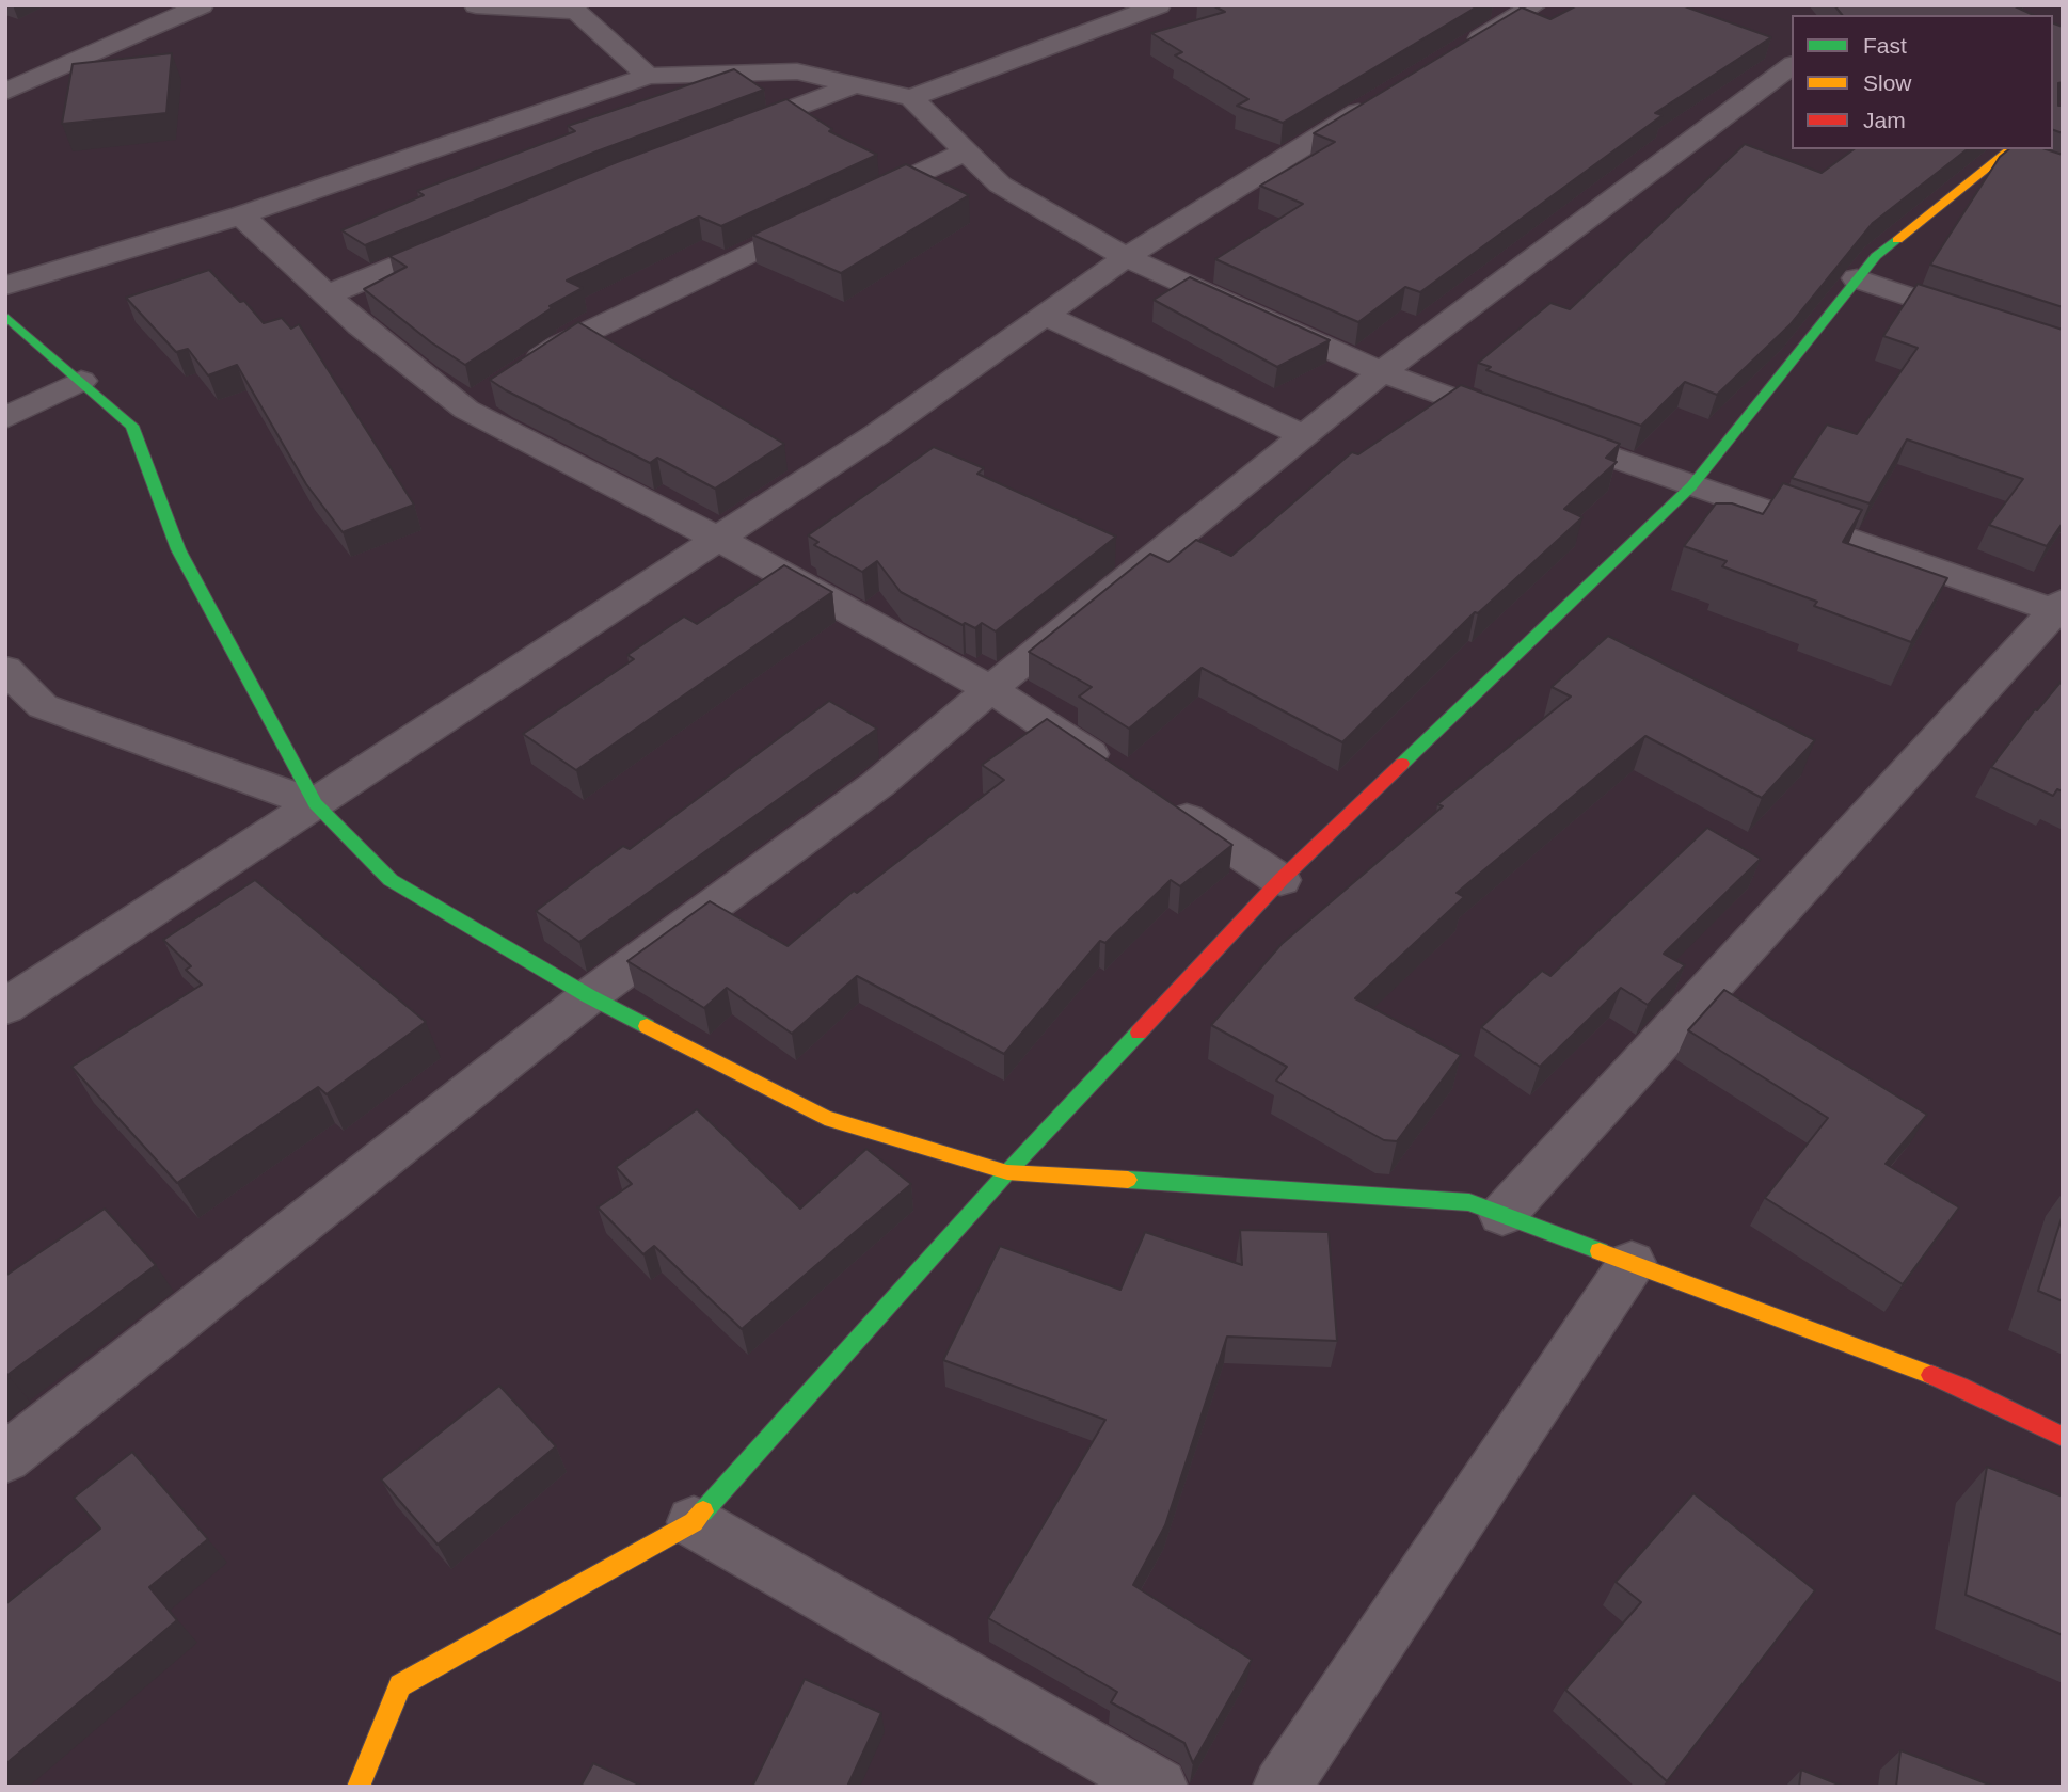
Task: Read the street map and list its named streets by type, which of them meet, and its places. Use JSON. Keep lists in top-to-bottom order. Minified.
{"legend":["Fast","Slow","Jam"]}
